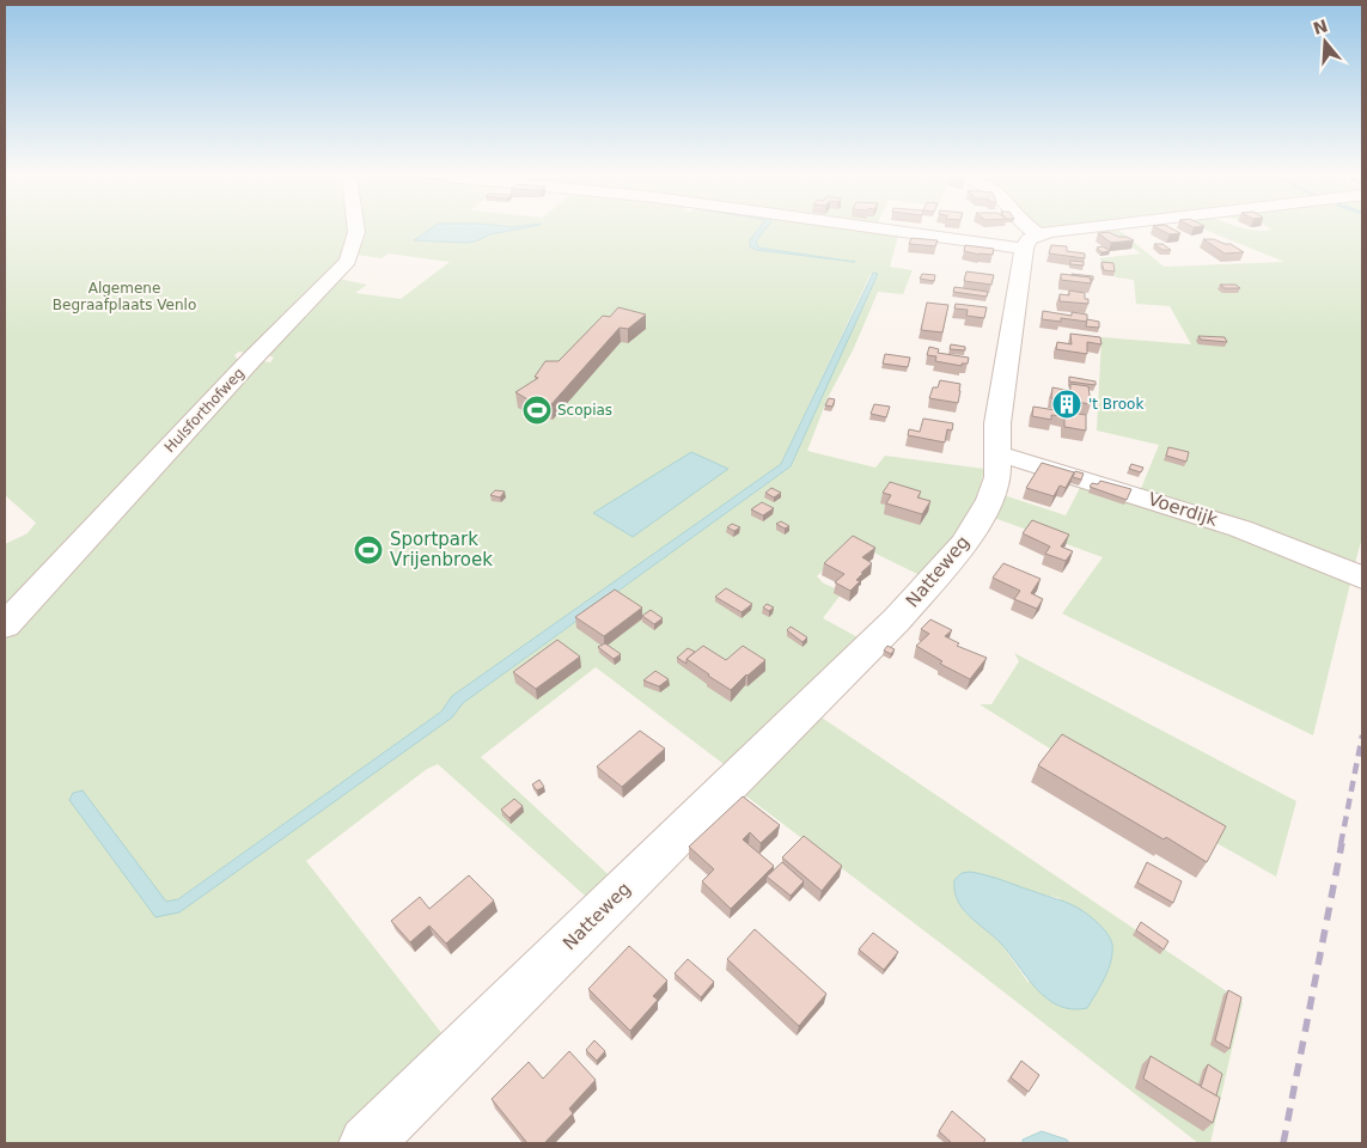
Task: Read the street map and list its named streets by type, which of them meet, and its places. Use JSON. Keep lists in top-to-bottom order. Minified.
{"streets":{"street":["Hulsforthofweg","Voerdijk","Natteweg"]},"crossings":[["Voerdijk","Natteweg"]],"parks":["Algemene Begraafplaats Venlo"],"places":{"building":["'t Brook"],"sports":["Scopias","Sportpark Vrijenbroek"]},"north":"top"}
